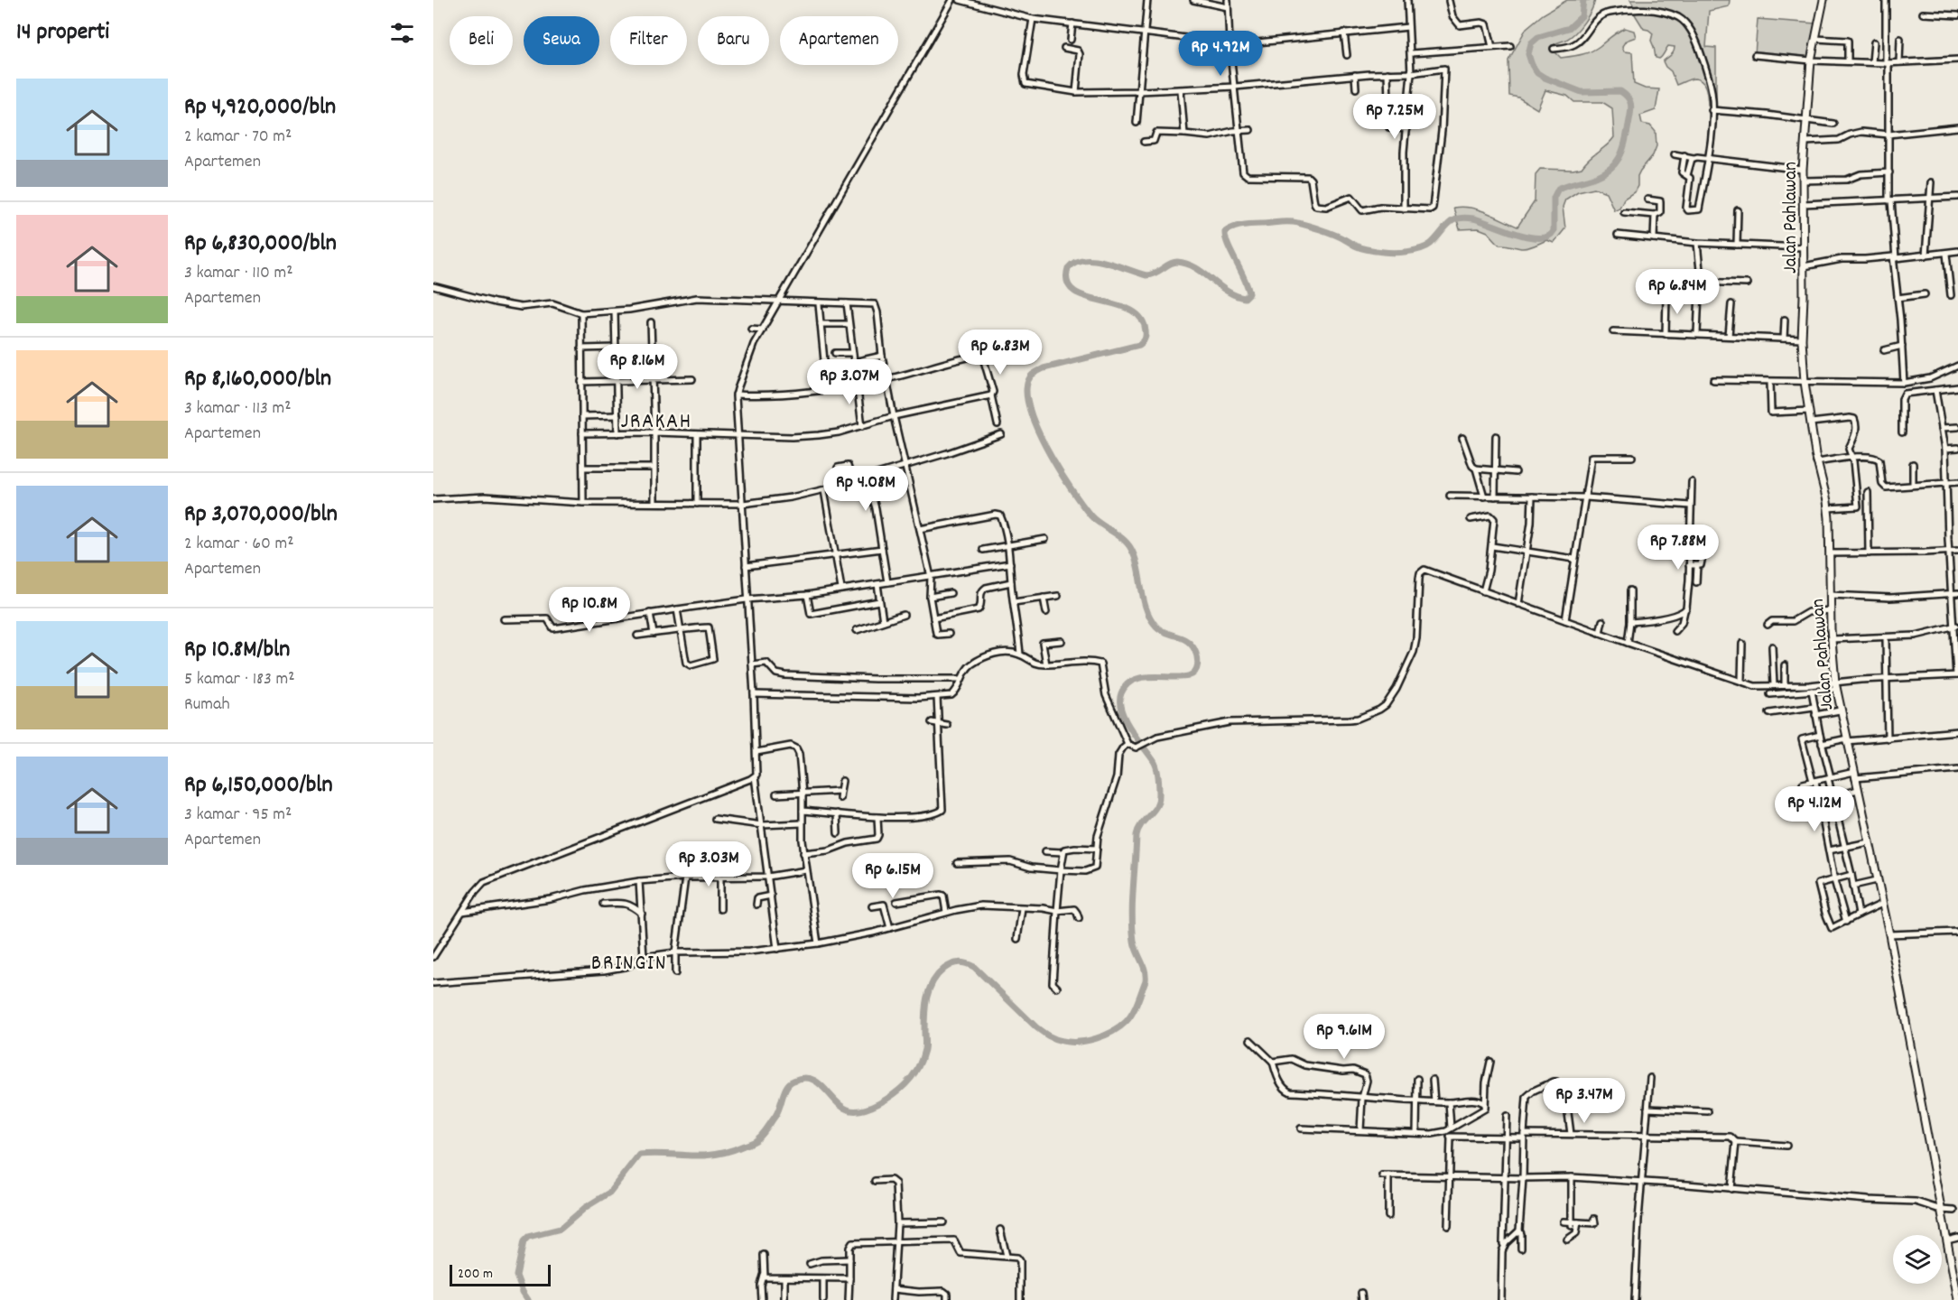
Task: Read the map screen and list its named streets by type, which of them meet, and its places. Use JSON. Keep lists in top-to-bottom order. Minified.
{"streets":{"main road":["Jalan Pahlawan"]},"districts":["JRAKAH","BRINGIN"],"scale_bar":"200 m","page":{"heading":"14 properti","chip":["Beli","Sewa","Filter","Baru","Apartemen"],"price":["Rp 4.92M","Rp 7.25M","Rp 6.84M","Rp 6.83M","Rp 8.16M","Rp 3.07M","Rp 4.08M","Rp 7.88M","Rp 10.8M","Rp 4.12M","Rp 3.03M","Rp 6.15M","Rp 9.61M","Rp 3.47M"],"list":[{"name":"Rp 4,920,000/bln","note":"2 kamar · 70 m² · Apartemen"},{"name":"Rp 6,830,000/bln","note":"3 kamar · 110 m² · Apartemen"},{"name":"Rp 8,160,000/bln","note":"3 kamar · 113 m² · Apartemen"},{"name":"Rp 3,070,000/bln","note":"2 kamar · 60 m² · Apartemen"},{"name":"Rp 10.8M/bln","note":"5 kamar · 183 m² · Rumah"},{"name":"Rp 6,150,000/bln","note":"3 kamar · 95 m² · Apartemen"}],"scale":"200 m"}}
